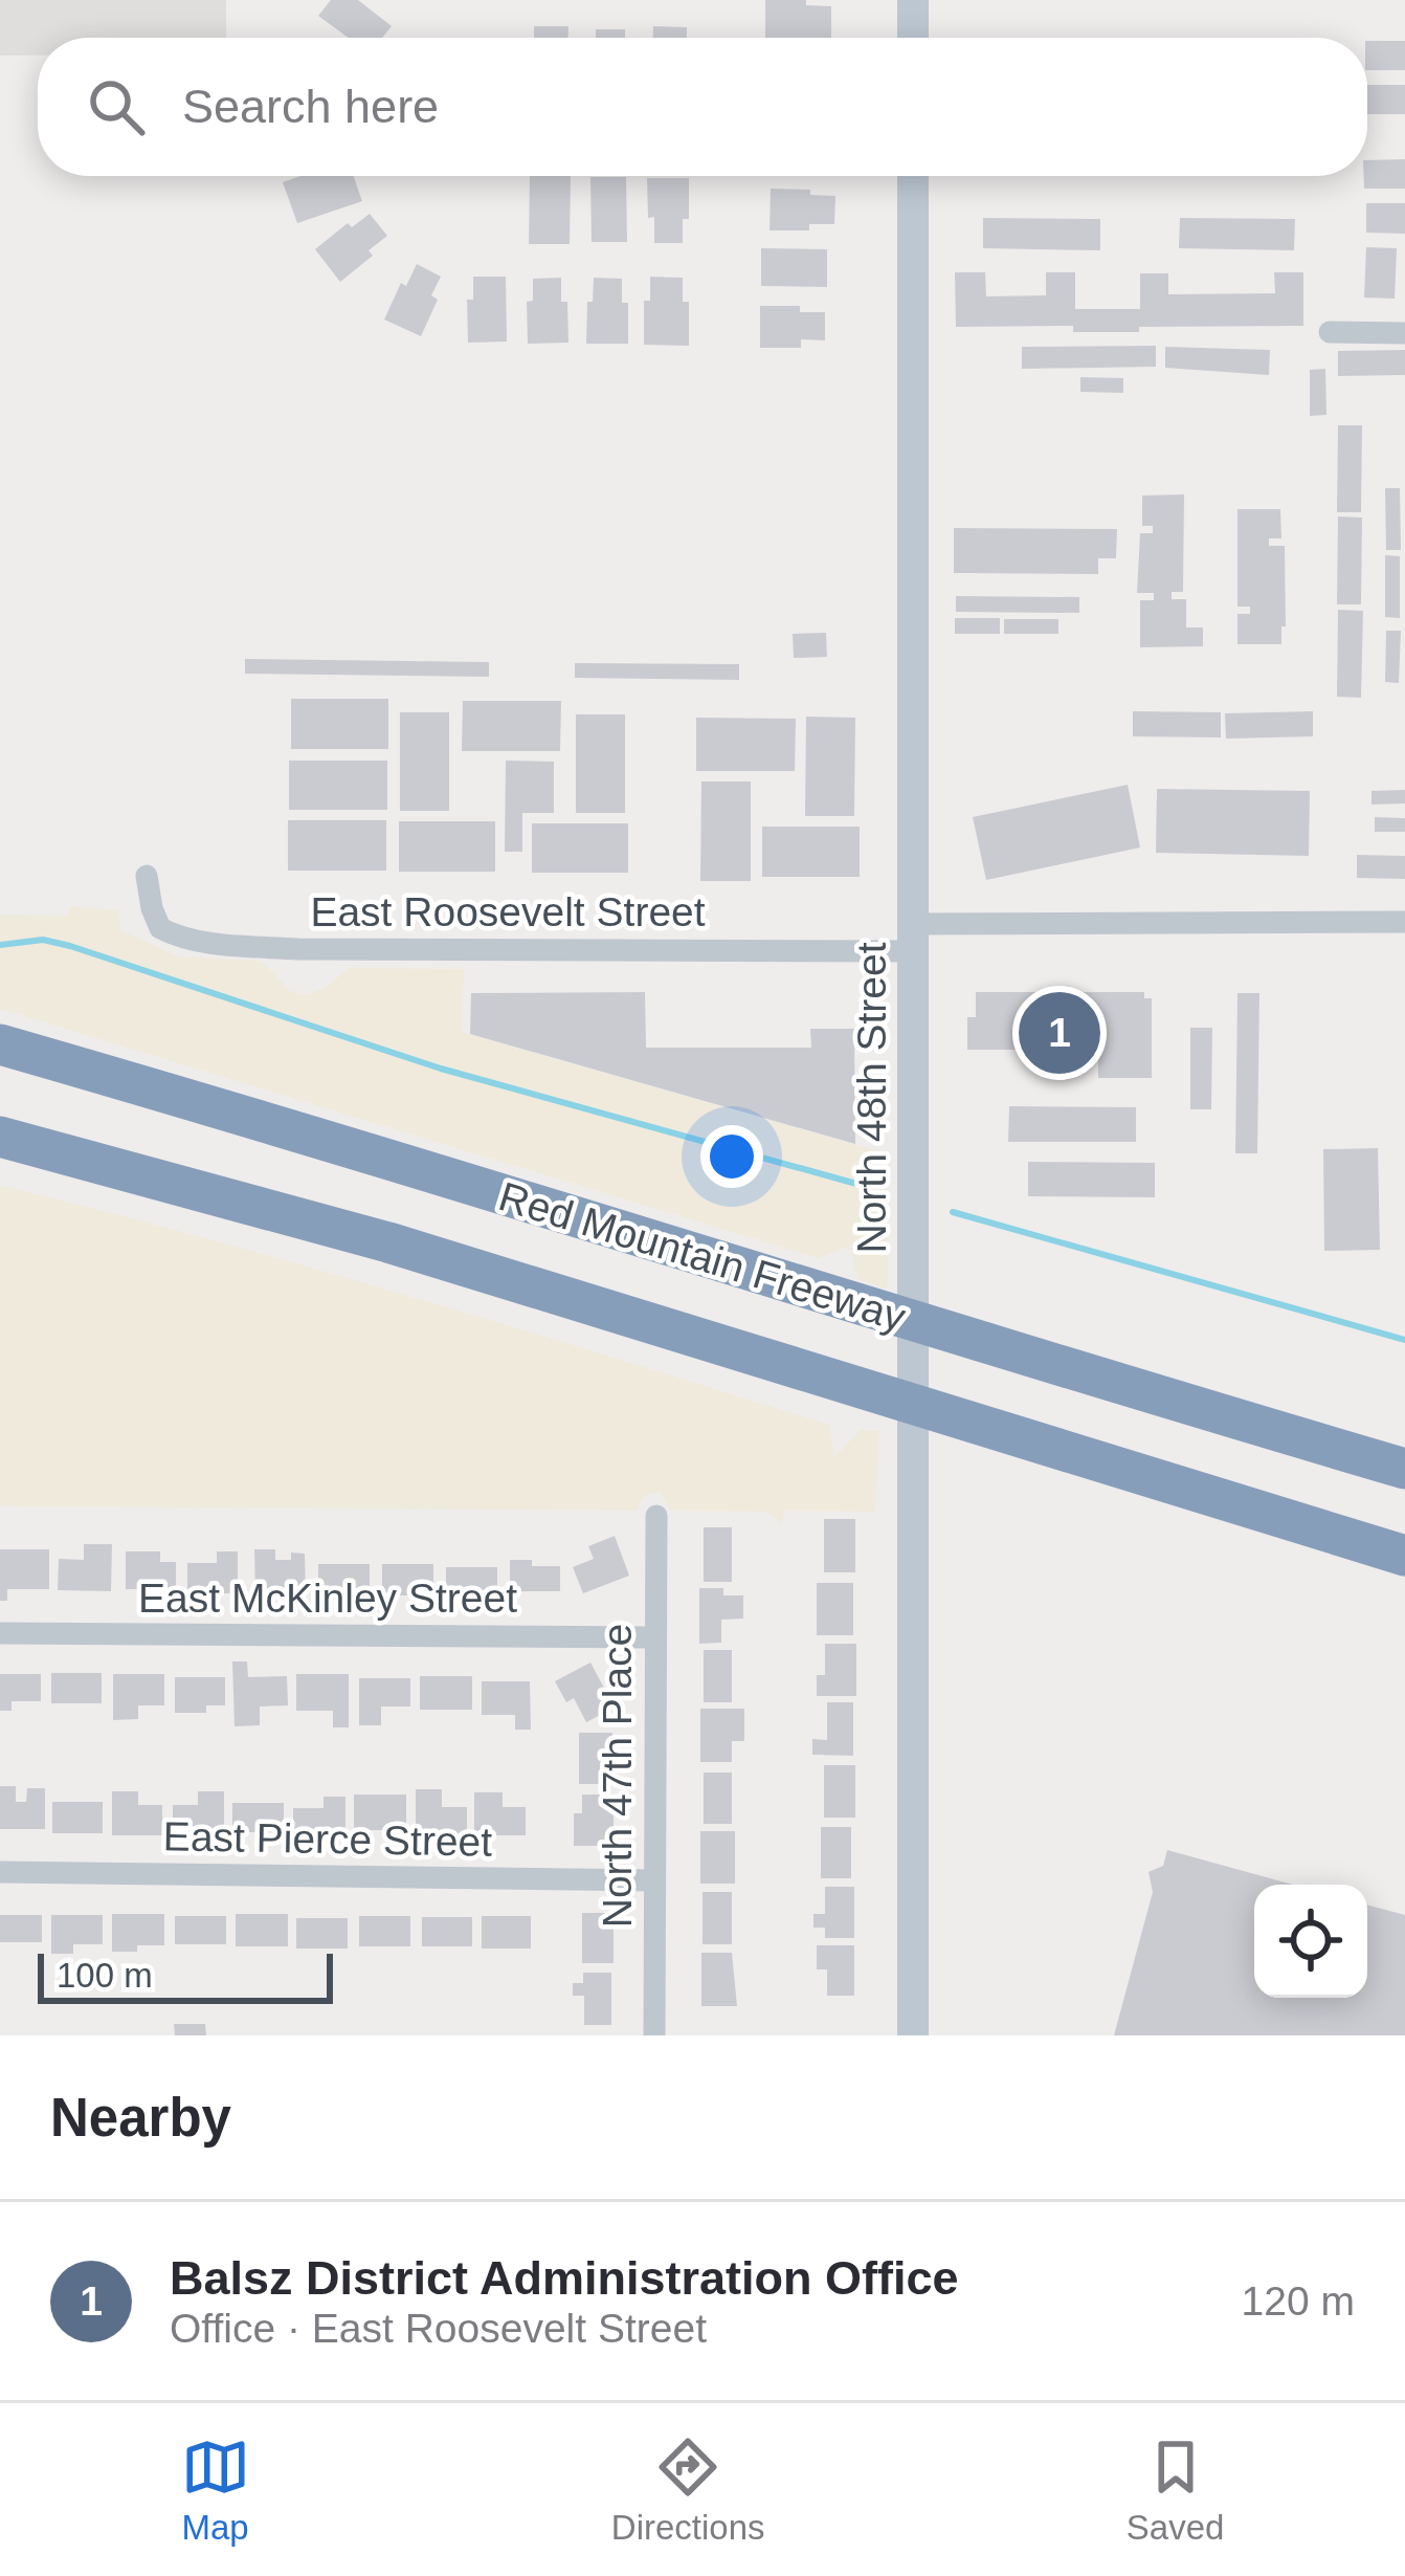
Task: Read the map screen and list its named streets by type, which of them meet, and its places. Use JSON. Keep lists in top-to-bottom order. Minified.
{"streets":{"highway":["Red Mountain Freeway"],"street":["East Roosevelt Street","North 48th Street","East McKinley Street","North 47th Place","East Pierce Street"]},"crossings":[["East Roosevelt Street","North 48th Street"],["East McKinley Street","North 47th Place"],["North 47th Place","East Pierce Street"]],"scale_bar":"100 m","page":{"search":"Search here","pins":"1","scale":"100 m","heading":"Nearby","list":[{"mark":"1","name":"Balsz District Administration Office","note":"Office · East Roosevelt Street","value":"120 m"}],"nav":["Map","Directions","Saved"]}}
